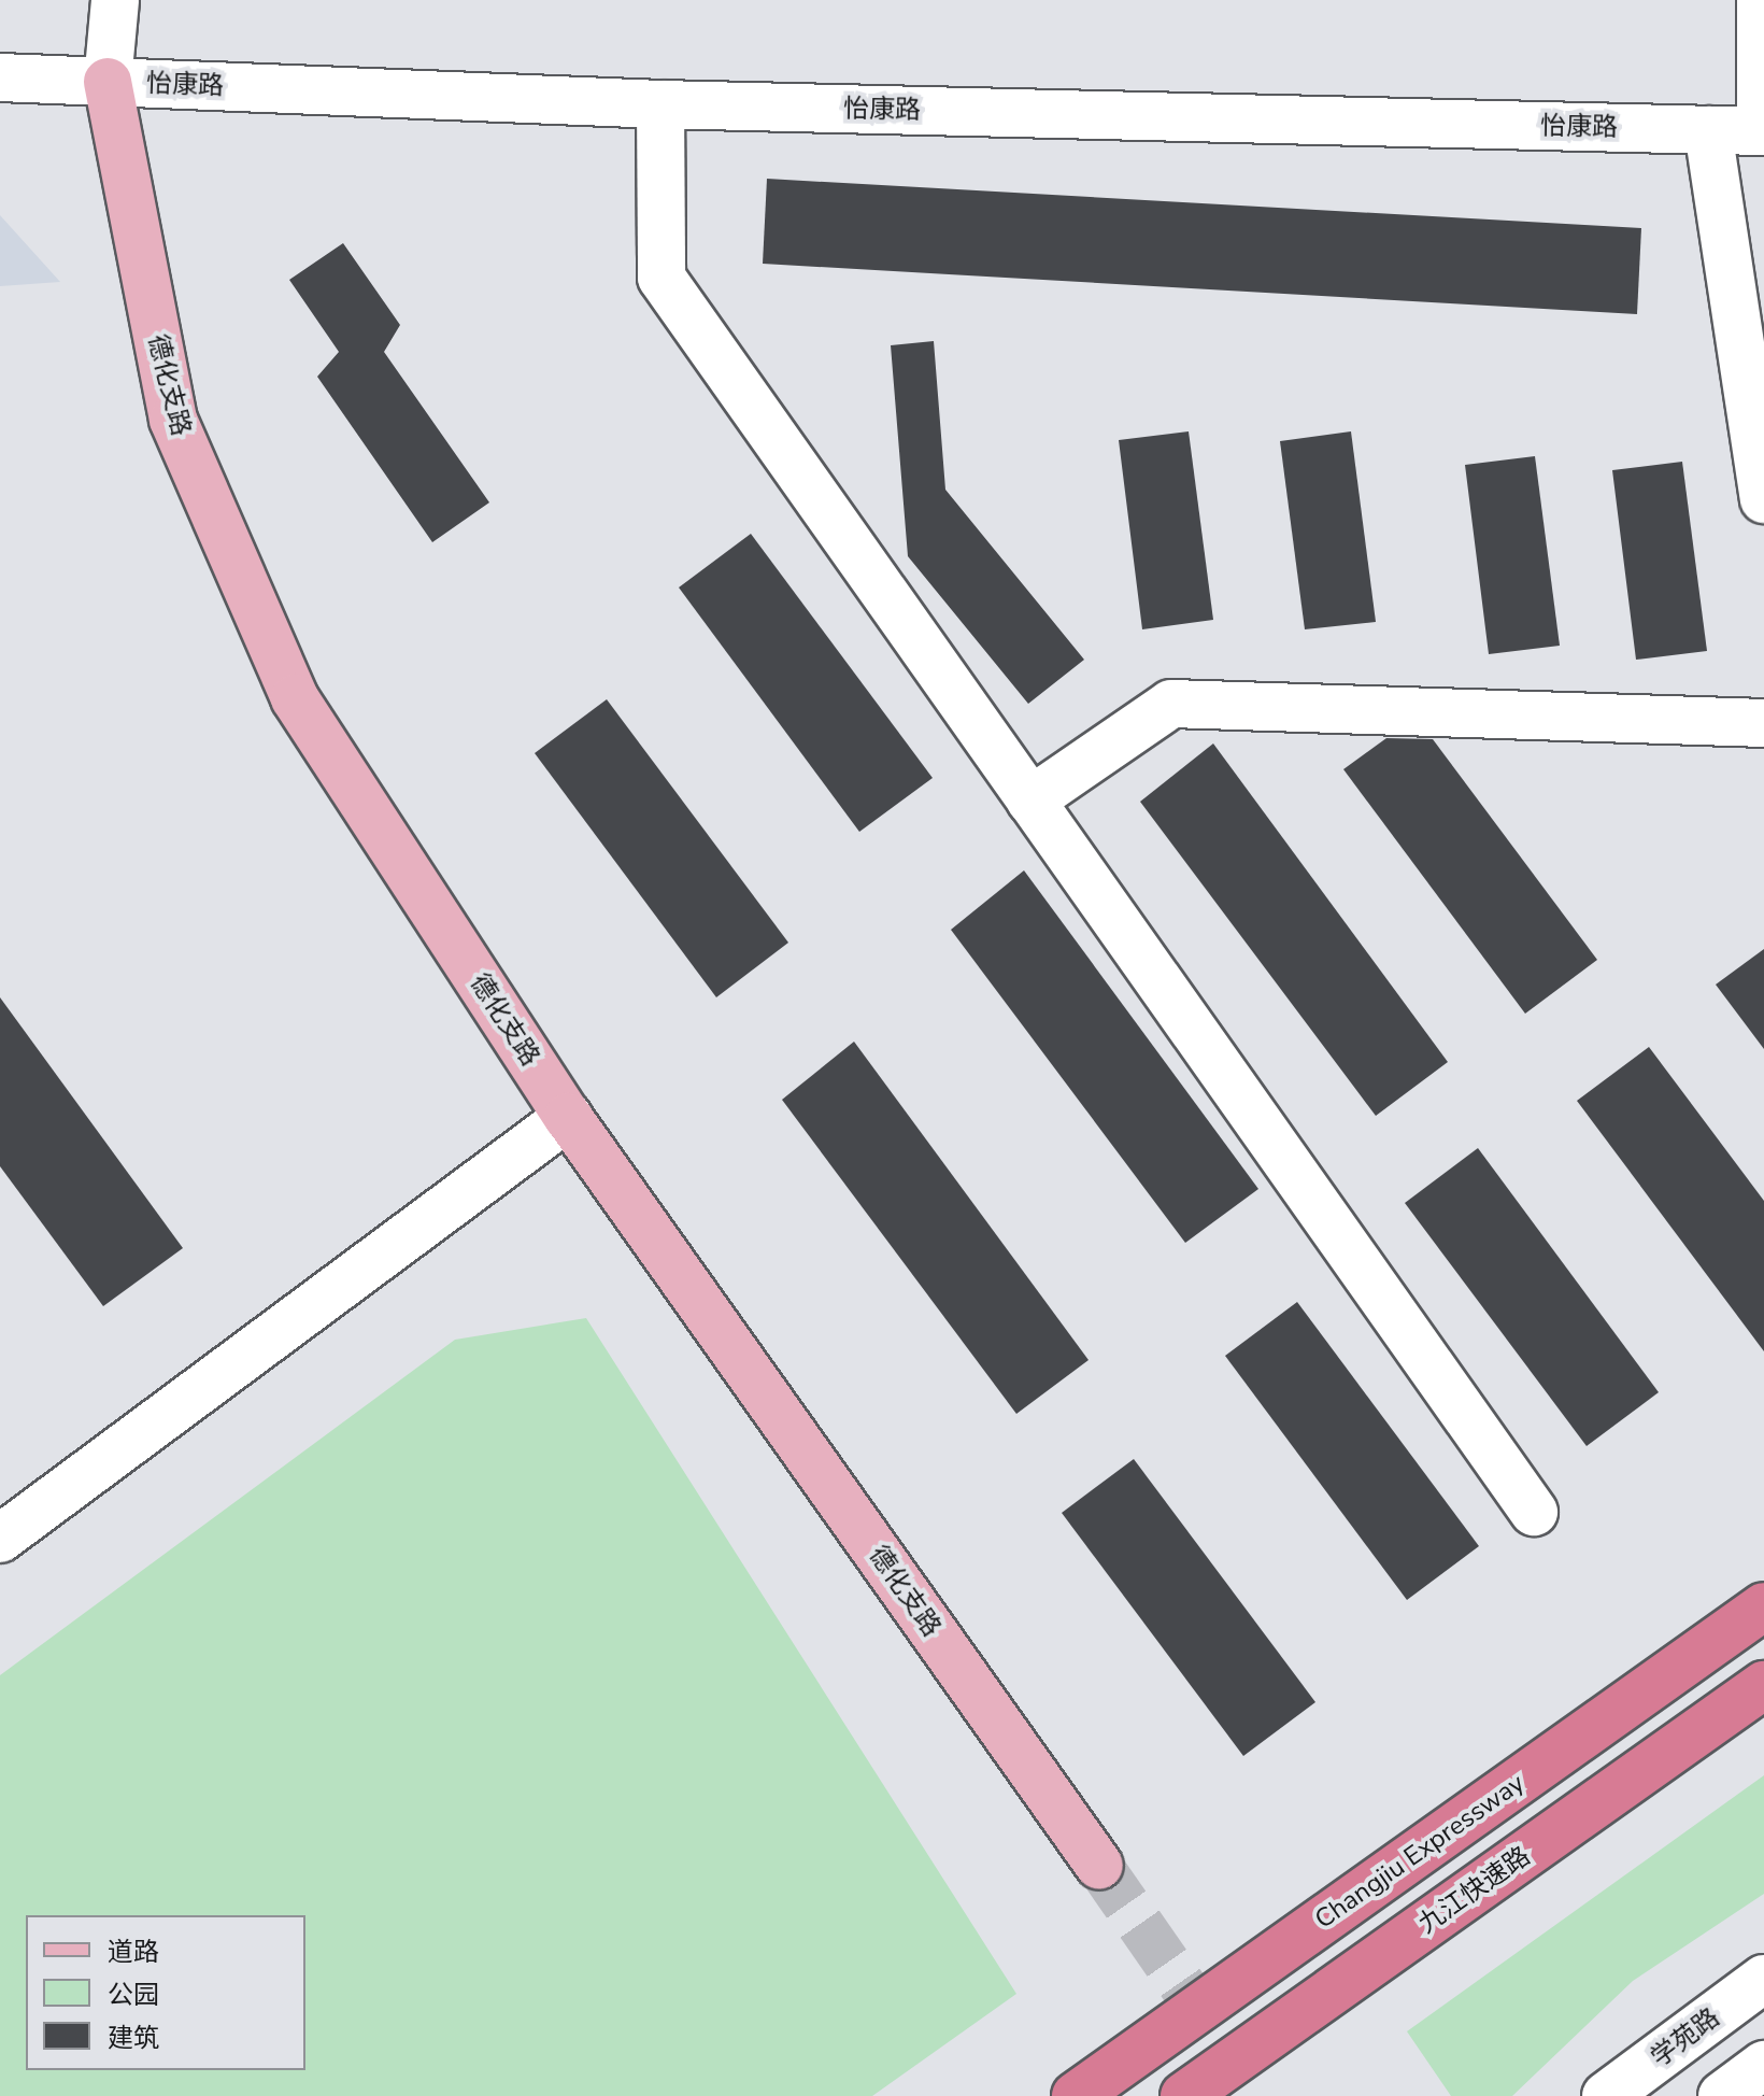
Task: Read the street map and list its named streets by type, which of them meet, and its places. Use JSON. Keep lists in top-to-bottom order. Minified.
{"streets":{"highway":["Changjiu Expressway","九江快速路"],"main road":["德化支路"],"street":["怡康路","学苑路"]},"crossings":[["怡康路","德化支路"]],"legend":["道路","公园","建筑"]}
